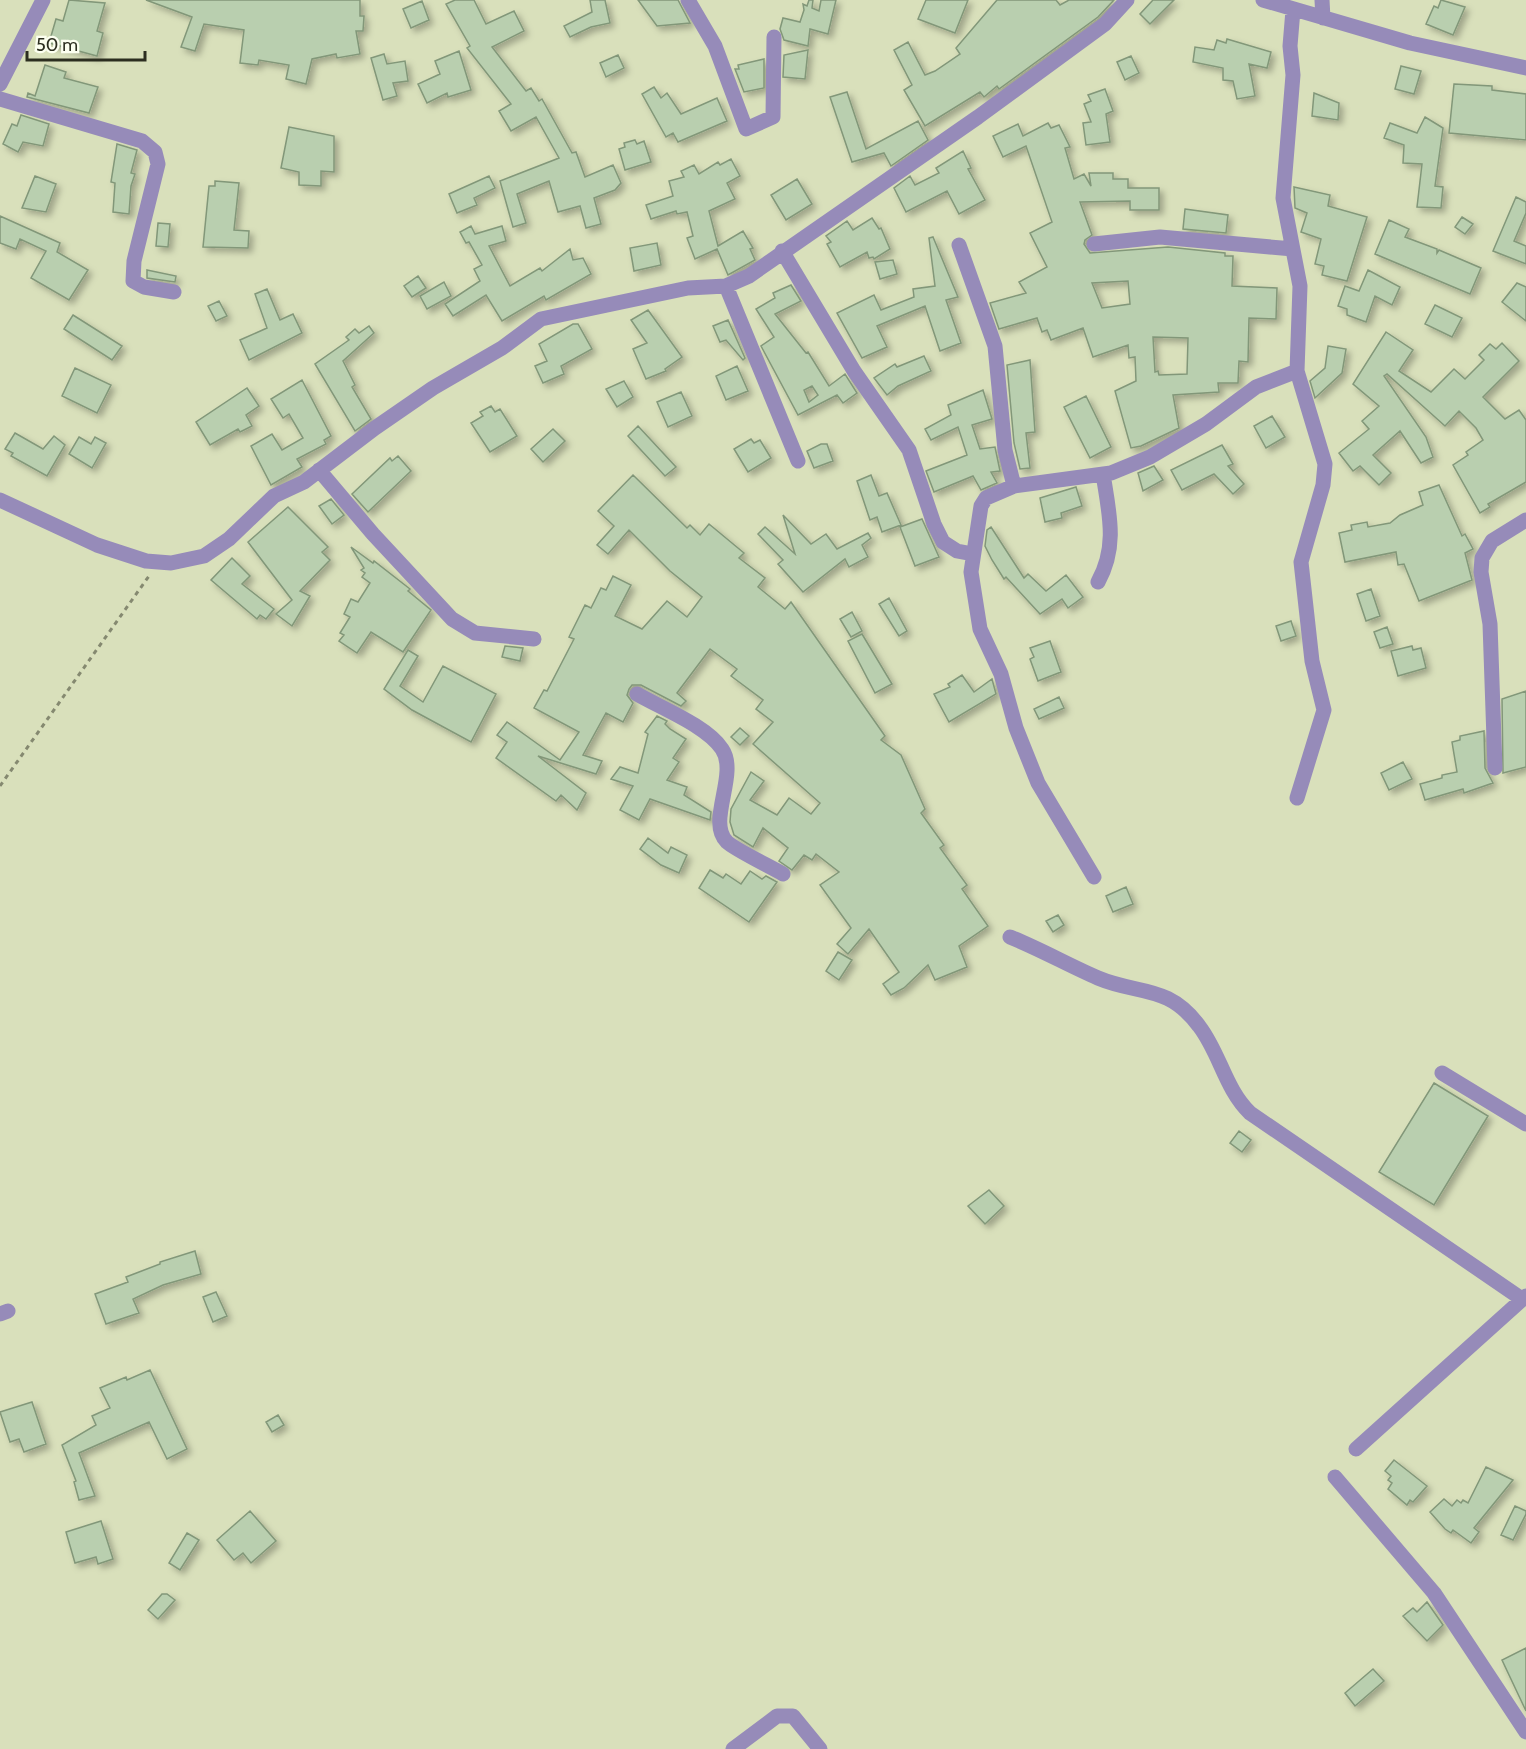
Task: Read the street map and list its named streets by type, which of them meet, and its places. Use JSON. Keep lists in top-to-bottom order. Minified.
{"scale_bar":"50 m"}
